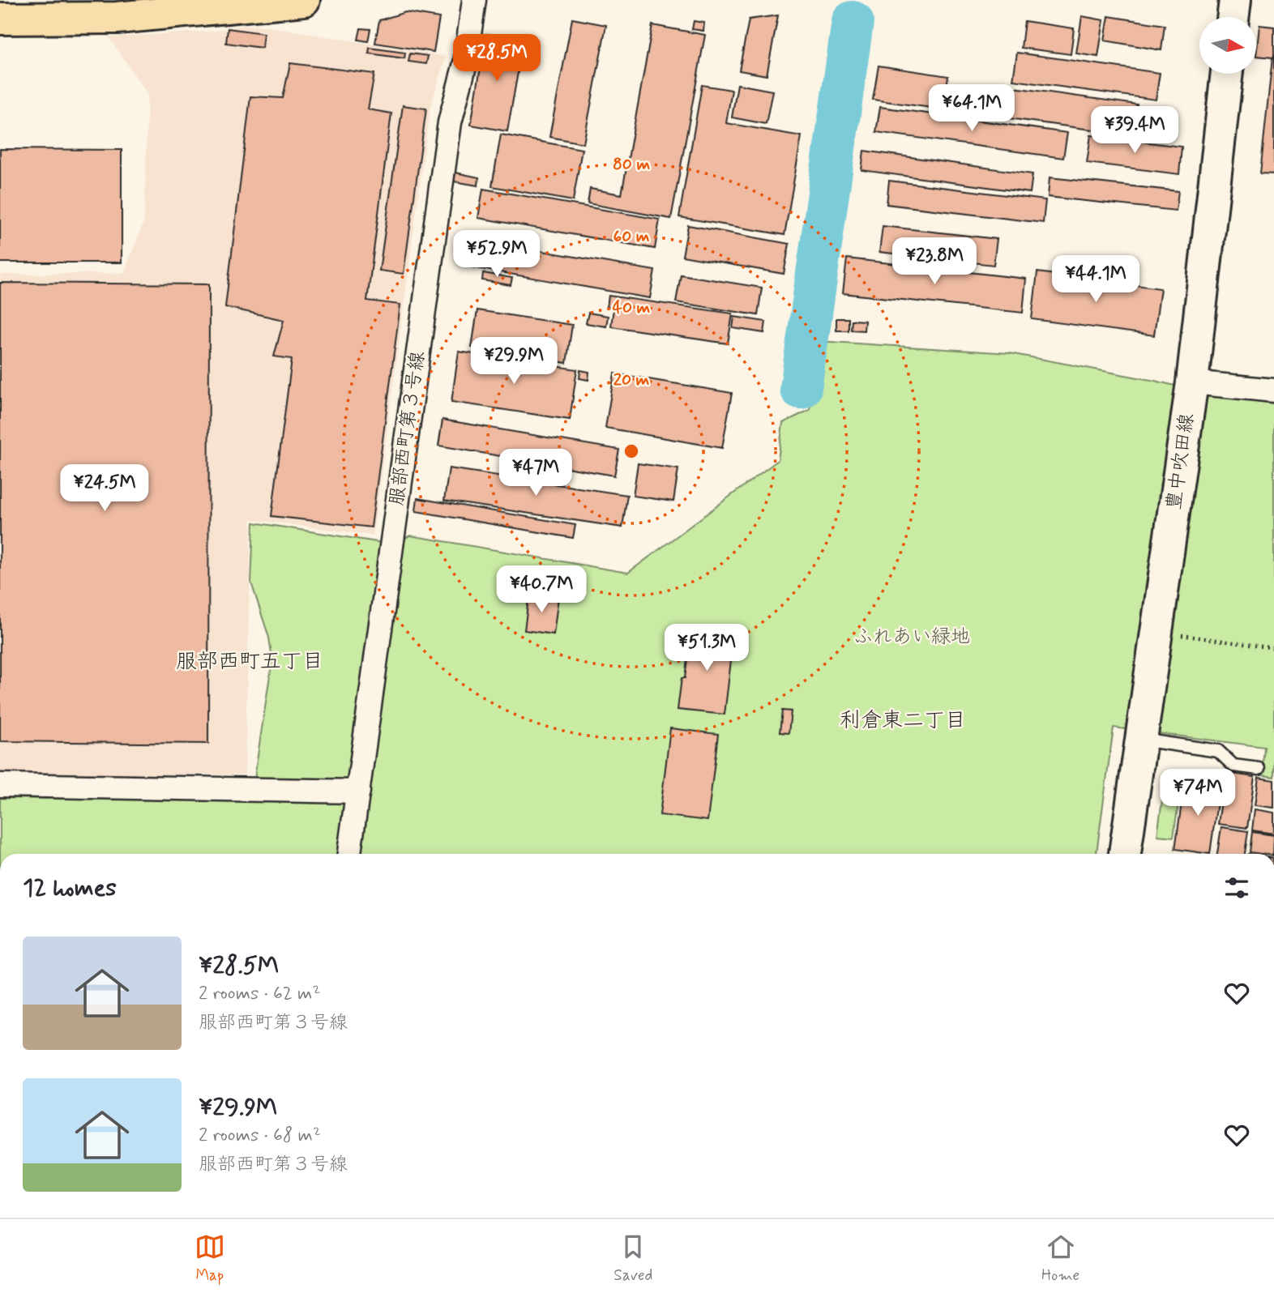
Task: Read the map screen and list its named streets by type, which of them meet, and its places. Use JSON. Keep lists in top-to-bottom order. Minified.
{"streets":{"main road":["豊中吹田線"],"street":["服部西町第３号線"]},"districts":["服部西町五丁目","利倉東二丁目"],"parks":["ふれあい緑地"],"north":"right","page":{"price":["¥28.5M","¥64.1M","¥39.4M","¥52.9M","¥23.8M","¥44.1M","¥29.9M","¥47M","¥24.5M","¥40.7M","¥51.3M","¥74M"],"heading":"12 homes","list":[{"name":"¥28.5M","note":"2 rooms · 62 m² · 服部西町第３号線"},{"name":"¥29.9M","note":"2 rooms · 68 m² · 服部西町第３号線"}],"tabs":["Map","Saved","Home"]},"rings":["80 m","60 m","40 m","20 m"]}
